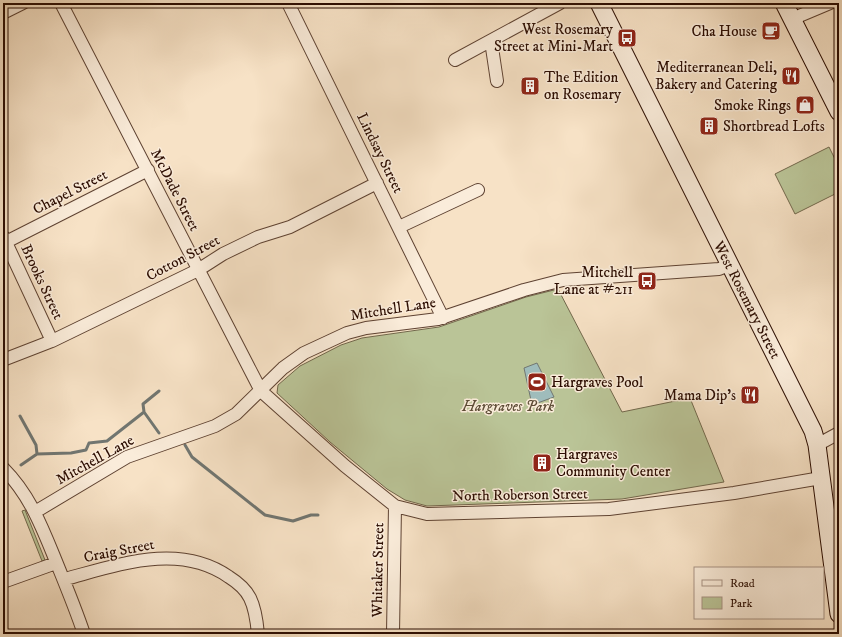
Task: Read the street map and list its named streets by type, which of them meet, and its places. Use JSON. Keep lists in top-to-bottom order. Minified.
{"streets":{"street":["Lindsay Street","McDade Street","Chapel Street","Cotton Street","Brooks Street","West Rosemary Street","Mitchell Lane","North Roberson Street","Craig Street","Whitaker Street"]},"crossings":[["Lindsay Street","Cotton Street"],["Lindsay Street","Mitchell Lane"],["McDade Street","Chapel Street"],["McDade Street","Cotton Street"],["McDade Street","Mitchell Lane"],["McDade Street","North Roberson Street"],["Chapel Street","Brooks Street"],["Cotton Street","Brooks Street"],["West Rosemary Street","Mitchell Lane"],["West Rosemary Street","North Roberson Street"],["Mitchell Lane","North Roberson Street"],["North Roberson Street","Whitaker Street"]],"parks":["Hargraves Park"],"places":{"cafe":["Cha House"],"bus stop":["West Rosemary Street at Mini-Mart","Mitchell Lane at #211"],"restaurant":["Mediterranean Deli, Bakery and Catering","Mama Dip's"],"building":["The Edition on Rosemary","Shortbread Lofts","Hargraves Community Center"],"shop":["Smoke Rings"],"sports":["Hargraves Pool"]},"legend":["Road","Park"]}
